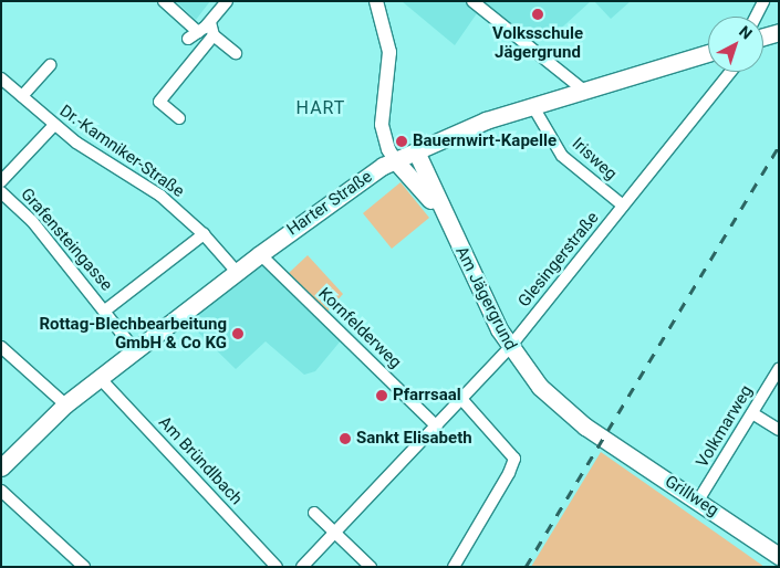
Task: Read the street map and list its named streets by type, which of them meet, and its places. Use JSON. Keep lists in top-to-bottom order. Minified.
{"streets":{"main road":["Harter Straße","Am Jägergrund","Grillweg"],"street":["Dr.-Kamniker-Straße","Irisweg","Grafensteingasse","Glesingerstraße","Kornfelderweg","Volkmarweg","Am Bründlbach"]},"crossings":[["Dr.-Kamniker-Straße","Harter Straße"],["Dr.-Kamniker-Straße","Grafensteingasse"],["Irisweg","Harter Straße"],["Irisweg","Glesingerstraße"],["Harter Straße","Grafensteingasse"],["Harter Straße","Am Jägergrund"],["Harter Straße","Kornfelderweg"],["Harter Straße","Am Bründlbach"],["Glesingerstraße","Am Jägergrund"],["Glesingerstraße","Kornfelderweg"],["Am Jägergrund","Grillweg"],["Volkmarweg","Grillweg"]],"districts":["HART"],"places":["Volksschule Jägergrund","Bauernwirt-Kapelle","Rottag-Blechbearbeitung GmbH & Co KG","Pfarrsaal","Sankt Elisabeth"],"north":"top right"}
